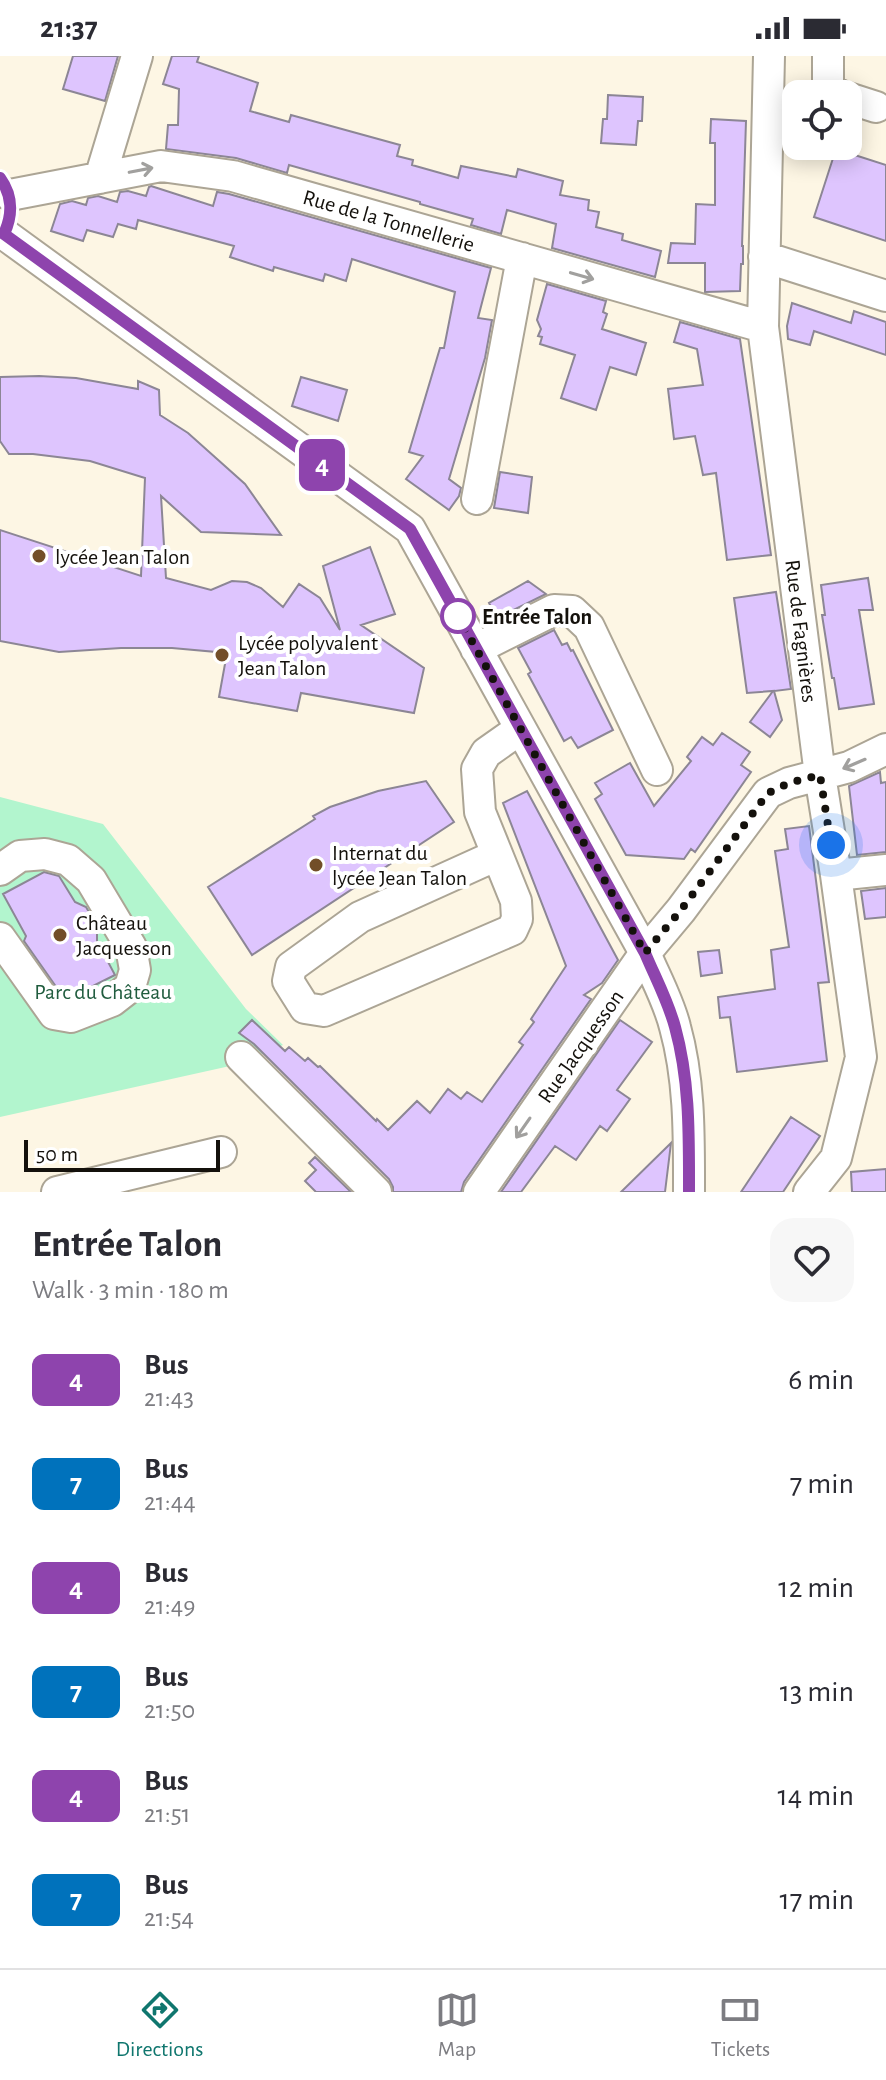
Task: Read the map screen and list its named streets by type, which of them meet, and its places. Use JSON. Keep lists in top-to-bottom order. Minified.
{"streets":{"street":["Rue de la Tonnellerie","Rue de Fagnières","Rue Jacquesson"]},"crossings":[["Rue de la Tonnellerie","Rue de Fagnières"],["Rue de Fagnières","Rue Jacquesson"]],"one_way":["Rue de la Tonnellerie","Rue Jacquesson"],"parks":["Parc du Château"],"places":["lycée Jean Talon","Entrée Talon","Lycée polyvalent Jean Talon","Internat du lycée Jean Talon","Château Jacquesson"],"lines":["bus line 4"],"scale_bar":"50 m","page":{"status":"21:37","on_map":"4","scale":"50 m","heading":["Entrée Talon","Walk · 3 min · 180 m"],"list":[{"mark":"4","name":"Bus","note":"21:43","value":"6 min"},{"mark":"7","name":"Bus","note":"21:44","value":"7 min"},{"mark":"4","name":"Bus","note":"21:49","value":"12 min"},{"mark":"7","name":"Bus","note":"21:50","value":"13 min"},{"mark":"4","name":"Bus","note":"21:51","value":"14 min"},{"mark":"7","name":"Bus","note":"21:54","value":"17 min"}],"tabs":["Directions","Map","Tickets"]}}
